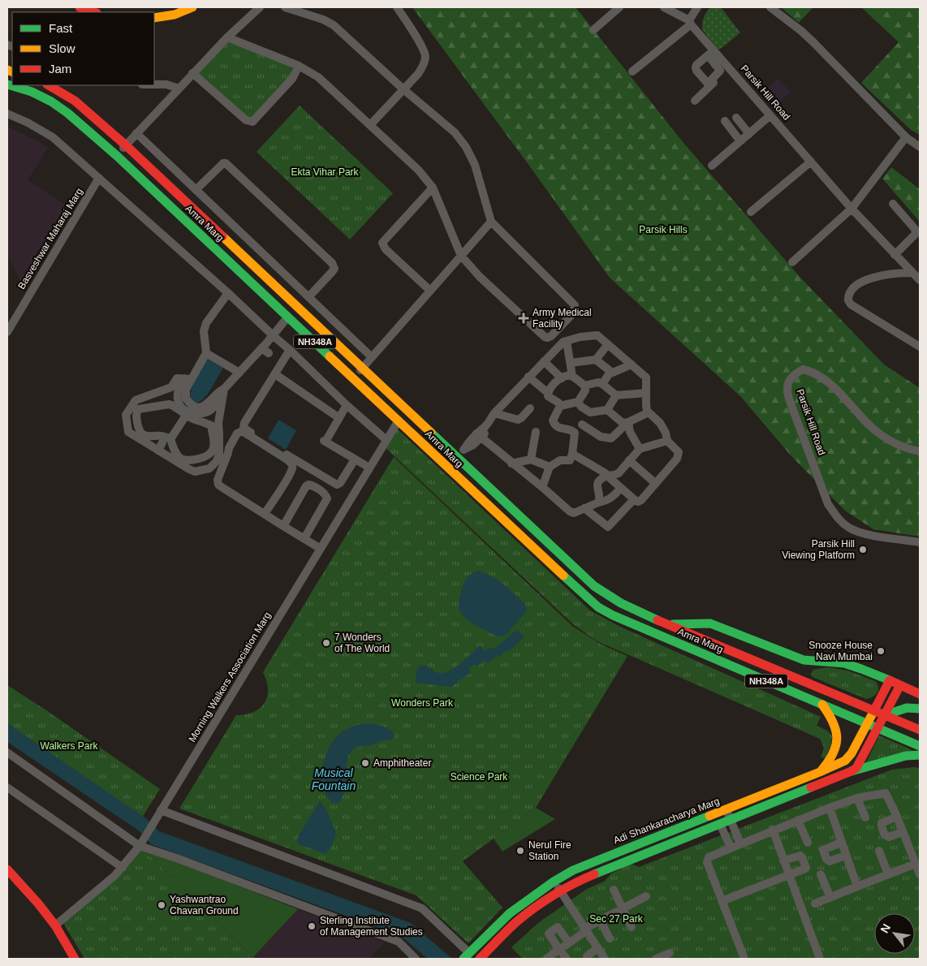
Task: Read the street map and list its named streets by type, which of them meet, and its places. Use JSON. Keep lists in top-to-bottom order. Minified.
{"streets":{"main road":["Amra Marg","NH348A","Adi Shankaracharya Marg"],"street":["Parsik Hill Road","Basveshwar Maharaj Marg","Morning Walkers Association Marg"]},"crossings":[["Amra Marg","Morning Walkers Association Marg"],["Amra Marg","Adi Shankaracharya Marg"]],"water":["Musical Fountain"],"parks":["Ekta Vihar Park","Parsik Hills","Wonders Park","Walkers Park","Science Park","Sec 27 Park"],"places":{"health":["Army Medical Facility"],"other":["Parsik Hill Viewing Platform","7 Wonders of The World","Snooze House Navi Mumbai","Amphitheater","Nerul Fire Station","Yashwantrao Chavan Ground","Sterling Institute of Management Studies"]},"legend":["Fast","Slow","Jam"],"north":"top left"}
